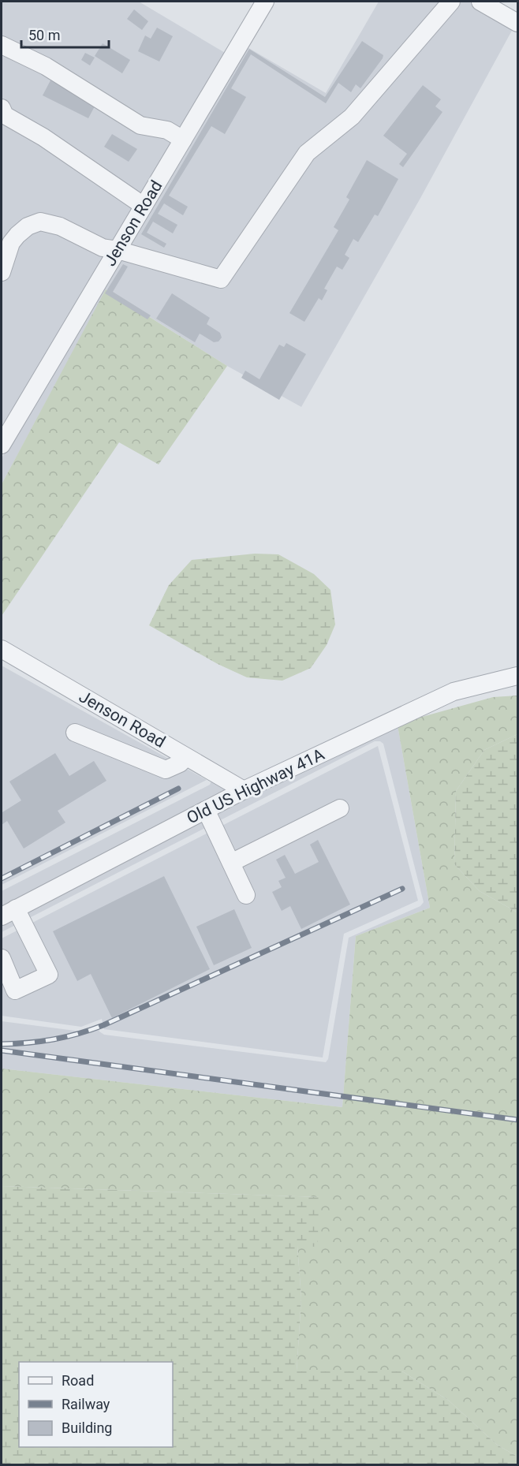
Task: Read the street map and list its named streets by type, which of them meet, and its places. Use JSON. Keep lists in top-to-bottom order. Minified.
{"streets":{"street":["Jenson Road","Old US Highway 41A"]},"crossings":[["Jenson Road","Old US Highway 41A"]],"legend":["Road","Railway","Building"],"scale_bar":"50 m"}
